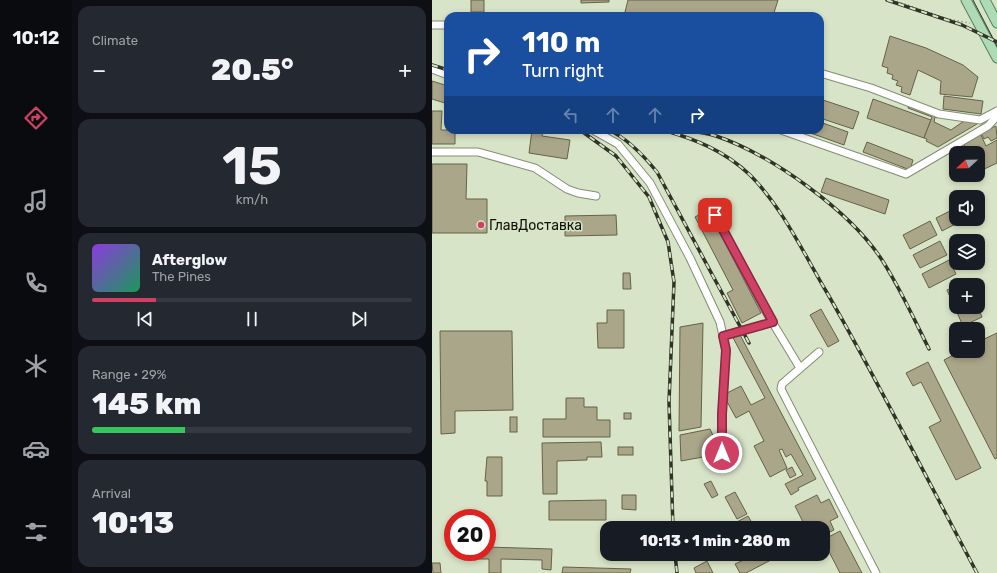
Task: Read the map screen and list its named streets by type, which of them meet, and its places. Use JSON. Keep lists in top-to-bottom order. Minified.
{"places":["ГлавДоставка"],"north":"left","page":{"tabs":"10:12","tile":["Climate",["15","km/h"],["Range · 29%","145 km"],["Arrival","10:13"]],"turn":["110 m","Turn right"],"heat":["−","20.5°","+"],"map_buttons":["+","−"],"song":["Afterglow","The Pines"],"limit":"20","trip":"10:13 · 1 min · 280 m"}}
